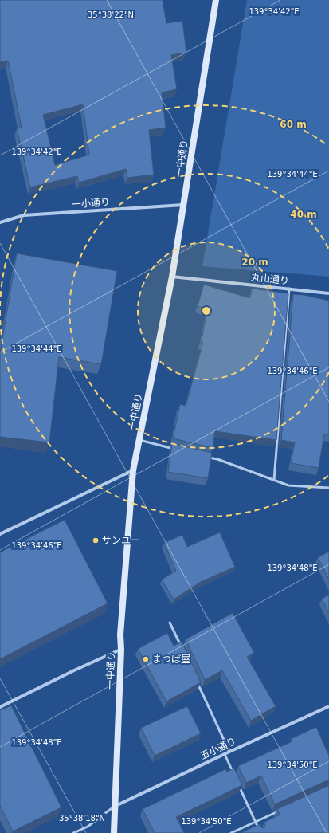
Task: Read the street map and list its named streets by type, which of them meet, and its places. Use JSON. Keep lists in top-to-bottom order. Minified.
{"streets":{"street":["一中通り","一小通り","丸山通り","五小通り"]},"crossings":[["一中通り","一小通り"],["一中通り","丸山通り"],["一中通り","五小通り"]],"places":["サンユー","まつば屋"],"coordinates":["139°34'42\"E","35°38'22\"N","139°34'44\"E","139°34'46\"E","139°34'48\"E","139°34'50\"E","35°38'18\"N"],"rings":["60 m","40 m","20 m"]}
